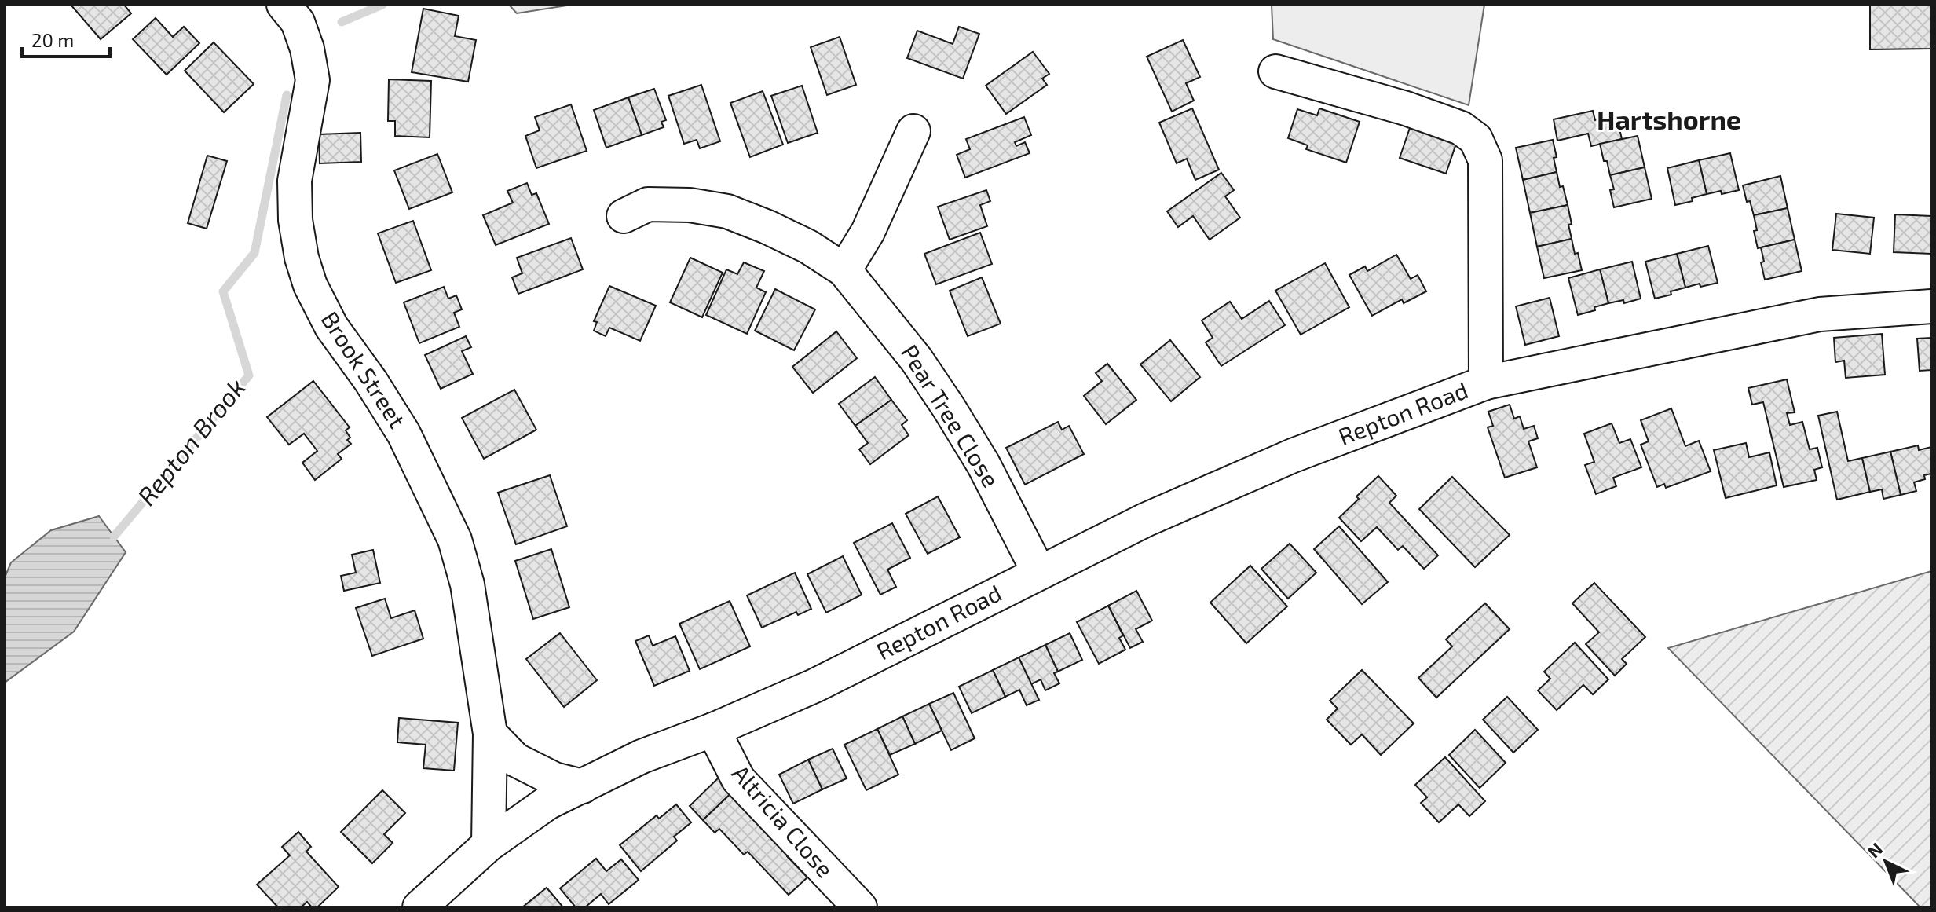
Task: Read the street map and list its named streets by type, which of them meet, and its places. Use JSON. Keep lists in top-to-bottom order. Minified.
{"streets":{"street":["Brook Street","Repton Road","Pear Tree Close","Altricia Close"]},"crossings":[["Brook Street","Repton Road"],["Repton Road","Pear Tree Close"],["Repton Road","Altricia Close"]],"districts":["Hartshorne"],"water":["Repton Brook"],"scale_bar":"20 m","north":"top left"}
